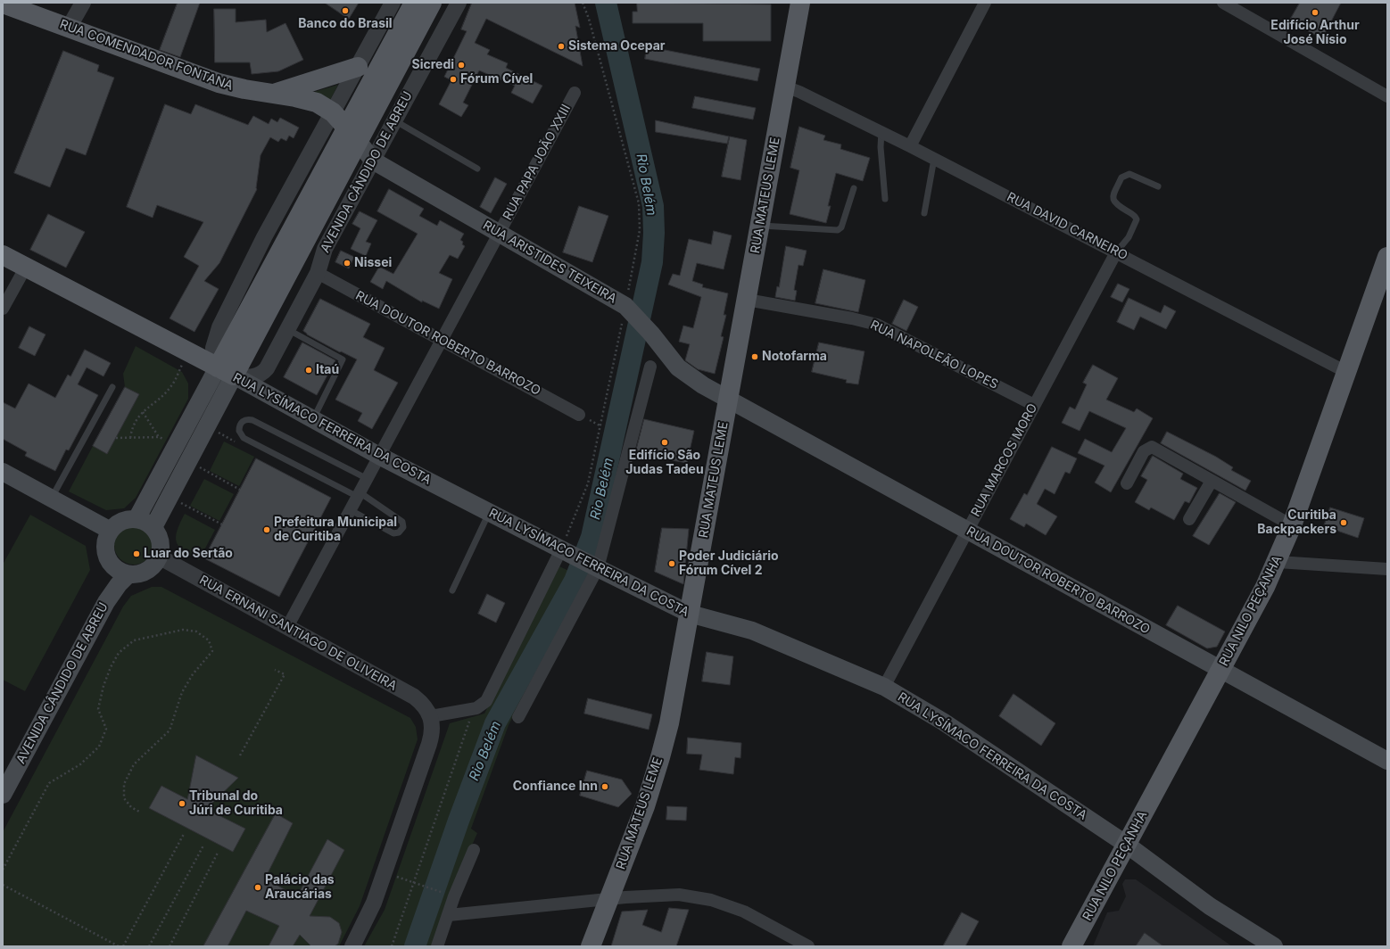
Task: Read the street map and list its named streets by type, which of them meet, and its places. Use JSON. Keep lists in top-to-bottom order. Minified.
{"streets":{"main road":["RUA COMENDADOR FONTANA","AVENIDA CÂNDIDO DE ABREU","RUA MATEUS LEME","RUA ARISTIDES TEIXEIRA","RUA DOUTOR ROBERTO BARROZO","RUA LYSÍMACO FERREIRA DA COSTA","RUA NILO PEÇANHA"],"street":["RUA PAPA JOÃO XXIII","RUA DAVID CARNEIRO","RUA NAPOLEÃO LOPES","RUA MARCOS MORO","RUA ERNANI SANTIAGO DE OLIVEIRA"]},"crossings":[["RUA COMENDADOR FONTANA","AVENIDA CÂNDIDO DE ABREU"],["RUA COMENDADOR FONTANA","RUA ARISTIDES TEIXEIRA"],["RUA PAPA JOÃO XXIII","RUA ARISTIDES TEIXEIRA"],["RUA PAPA JOÃO XXIII","RUA DOUTOR ROBERTO BARROZO"],["RUA PAPA JOÃO XXIII","RUA LYSÍMACO FERREIRA DA COSTA"],["RUA PAPA JOÃO XXIII","RUA ERNANI SANTIAGO DE OLIVEIRA"],["AVENIDA CÂNDIDO DE ABREU","RUA ARISTIDES TEIXEIRA"],["AVENIDA CÂNDIDO DE ABREU","RUA DOUTOR ROBERTO BARROZO"],["AVENIDA CÂNDIDO DE ABREU","RUA LYSÍMACO FERREIRA DA COSTA"],["AVENIDA CÂNDIDO DE ABREU","RUA ERNANI SANTIAGO DE OLIVEIRA"],["RUA MATEUS LEME","RUA DAVID CARNEIRO"],["RUA MATEUS LEME","RUA ARISTIDES TEIXEIRA"],["RUA MATEUS LEME","RUA DOUTOR ROBERTO BARROZO"],["RUA MATEUS LEME","RUA NAPOLEÃO LOPES"],["RUA MATEUS LEME","RUA LYSÍMACO FERREIRA DA COSTA"],["RUA DAVID CARNEIRO","RUA MARCOS MORO"],["RUA DAVID CARNEIRO","RUA NILO PEÇANHA"],["RUA ARISTIDES TEIXEIRA","RUA DOUTOR ROBERTO BARROZO"],["RUA DOUTOR ROBERTO BARROZO","RUA MARCOS MORO"],["RUA DOUTOR ROBERTO BARROZO","RUA NILO PEÇANHA"],["RUA NAPOLEÃO LOPES","RUA MARCOS MORO"],["RUA LYSÍMACO FERREIRA DA COSTA","RUA MARCOS MORO"],["RUA LYSÍMACO FERREIRA DA COSTA","RUA NILO PEÇANHA"]],"water":["Rio Belém"],"places":["Banco do Brasil","Edifício Arthur José Nísio","Sistema Ocepar","Sicredi","Fórum Cível","Nissei","Notofarma","Itaú","Edifício São Judas Tadeu","Curitiba Backpackers","Prefeitura Municipal de Curitiba","Luar do Sertão","Poder Judiciário Fórum Cível 2","Confiance Inn","Tribunal do Júri de Curitiba","Palácio das Araucárias"]}
